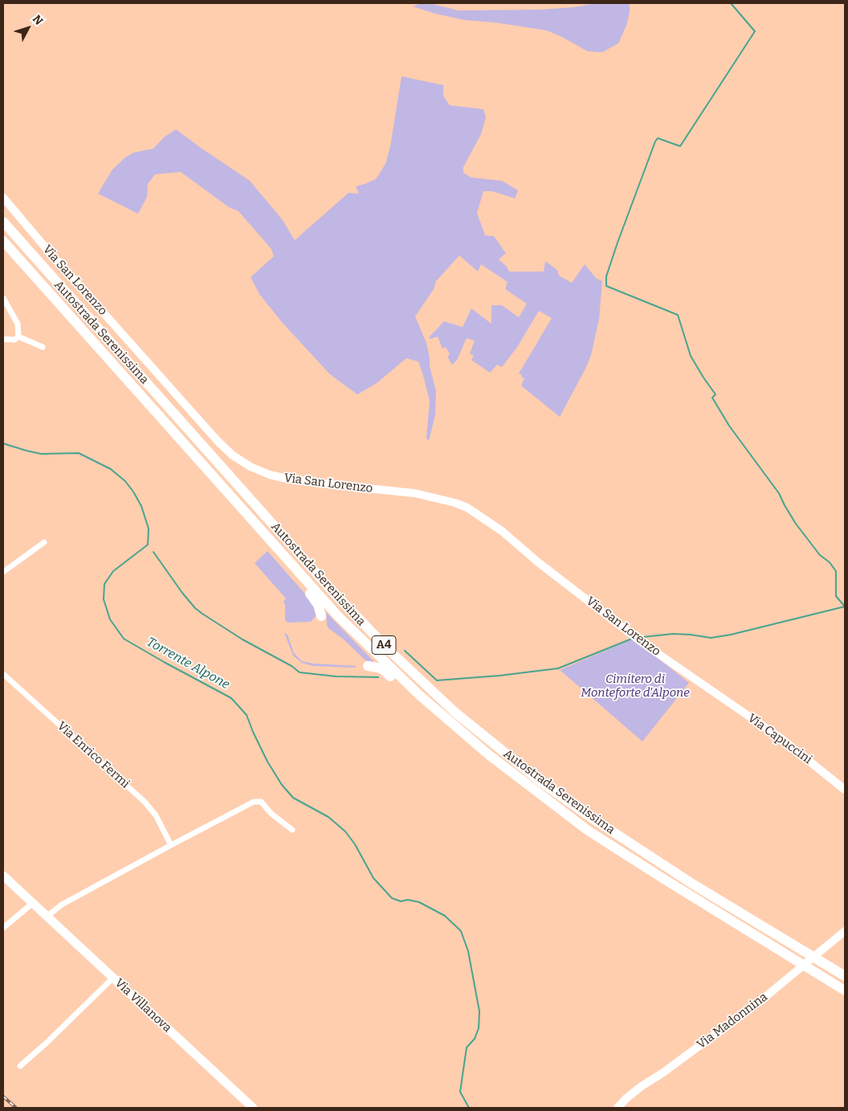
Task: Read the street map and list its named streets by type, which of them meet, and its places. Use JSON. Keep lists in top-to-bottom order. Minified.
{"streets":{"highway":["Autostrada Serenissima","A4"],"main road":["Via Villanova"],"street":["Via San Lorenzo","Via Capuccini","Via Enrico Fermi","Via Madonnina"]},"crossings":[["Via San Lorenzo","Via Capuccini"]],"water":["Torrente Alpone"],"parks":["Cimitero di Monteforte d'Alpone"],"north":"top right"}
